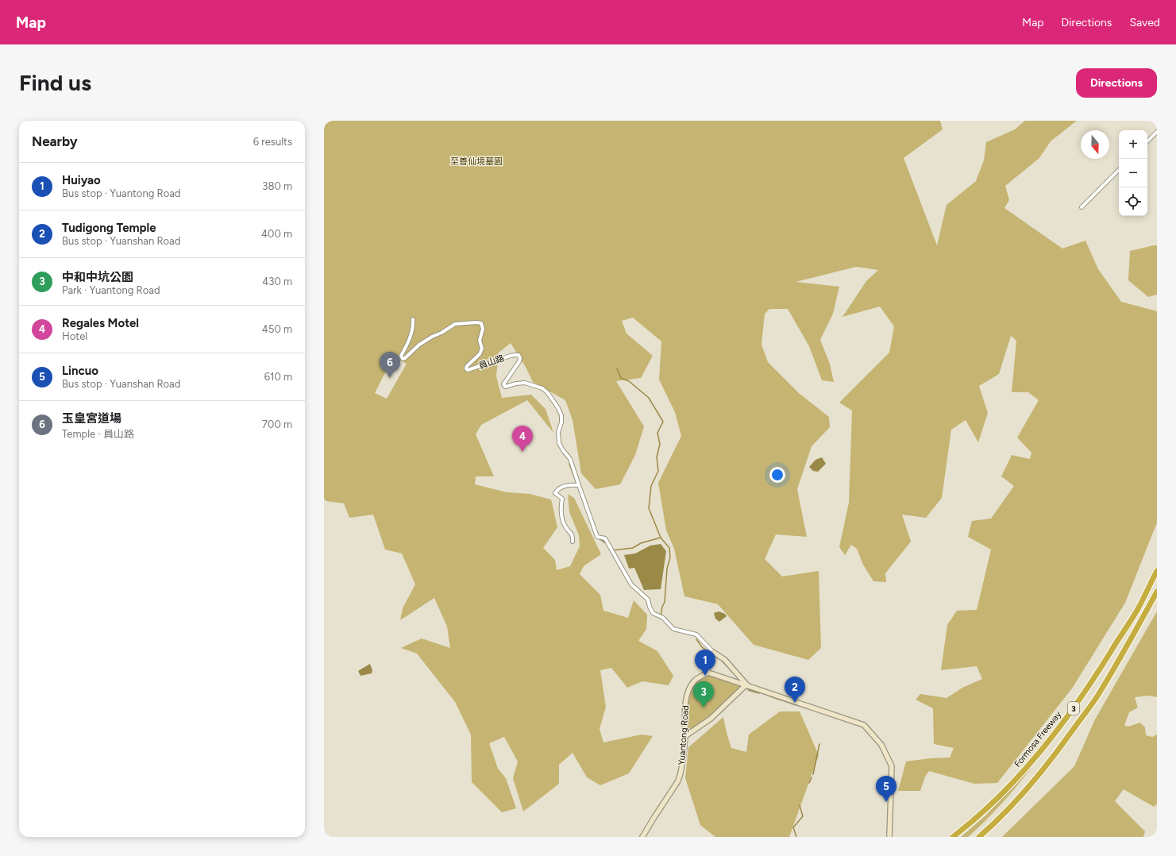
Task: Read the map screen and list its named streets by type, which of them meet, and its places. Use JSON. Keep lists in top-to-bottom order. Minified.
{"streets":{"highway":["3","Formosa Freeway"],"street":["員山路","Yuantong Road"]},"parks":["至善仙境墓園"],"north":"bottom","page":{"header":"Map","nav":["Map","Directions","Saved"],"buttons":"Directions","title":"Find us","heading":["Nearby","6 results"],"map_buttons":["+","−"],"list":[{"mark":"1","name":"Huiyao","note":"Bus stop · Yuantong Road","value":"380 m"},{"mark":"2","name":"Tudigong Temple","note":"Bus stop · Yuanshan Road","value":"400 m"},{"mark":"3","name":"中和中坑公園","note":"Park · Yuantong Road","value":"430 m"},{"mark":"4","name":"Regales Motel","note":"Hotel","value":"450 m"},{"mark":"5","name":"Lincuo","note":"Bus stop · Yuanshan Road","value":"610 m"},{"mark":"6","name":"玉皇宮道場","note":"Temple · 員山路","value":"700 m"}],"pins":["6","4","1","2","3","5"]}}
